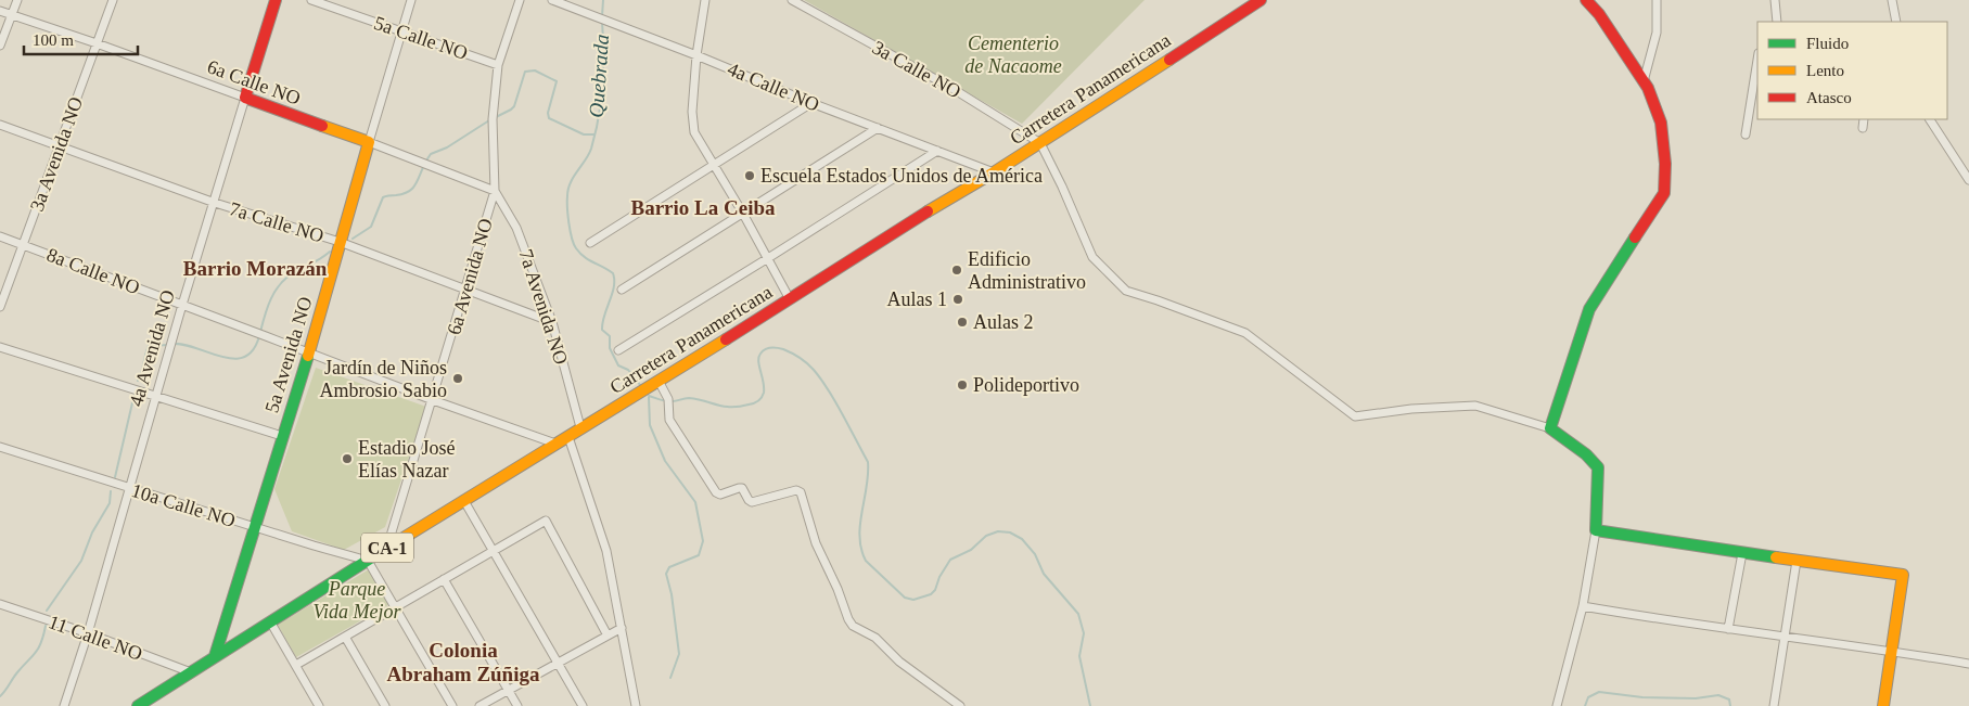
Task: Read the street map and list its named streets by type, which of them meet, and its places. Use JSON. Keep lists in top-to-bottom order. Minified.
{"streets":{"main road":["6a Calle NO","Carretera Panamericana","4a Avenida NO","5a Avenida NO","CA-1"],"street":["5a Calle NO","3a Calle NO","4a Calle NO","3a Avenida NO","7a Calle NO","8a Calle NO","6a Avenida NO","7a Avenida NO","10a Calle NO","11 Calle NO"]},"crossings":[["5a Calle NO","6a Avenida NO"],["5a Calle NO","5a Avenida NO"],["3a Calle NO","Carretera Panamericana"],["6a Calle NO","3a Avenida NO"],["6a Calle NO","6a Avenida NO"],["6a Calle NO","7a Avenida NO"],["6a Calle NO","4a Avenida NO"],["6a Calle NO","5a Avenida NO"],["4a Calle NO","Carretera Panamericana"],["Carretera Panamericana","8a Calle NO"],["Carretera Panamericana","6a Avenida NO"],["Carretera Panamericana","7a Avenida NO"],["Carretera Panamericana","5a Avenida NO"],["Carretera Panamericana","10a Calle NO"],["Carretera Panamericana","11 Calle NO"],["3a Avenida NO","7a Calle NO"],["3a Avenida NO","8a Calle NO"],["7a Calle NO","6a Avenida NO"],["7a Calle NO","7a Avenida NO"],["7a Calle NO","4a Avenida NO"],["7a Calle NO","5a Avenida NO"],["8a Calle NO","6a Avenida NO"],["8a Calle NO","4a Avenida NO"],["8a Calle NO","5a Avenida NO"],["6a Avenida NO","7a Avenida NO"],["4a Avenida NO","10a Calle NO"],["4a Avenida NO","11 Calle NO"],["5a Avenida NO","10a Calle NO"]],"districts":["Barrio La Ceiba","Barrio Morazán","Colonia Abraham Zúñiga"],"water":["Quebrada"],"parks":["Cementerio de Nacaome","Parque Vida Mejor"],"places":["Escuela Estados Unidos de América","Edificio Administrativo","Aulas 1","Aulas 2","Jardín de Niños Ambrosio Sabio","Polideportivo","Estadio José Elías Nazar"],"legend":["Fluido","Lento","Atasco"],"scale_bar":"100 m"}
